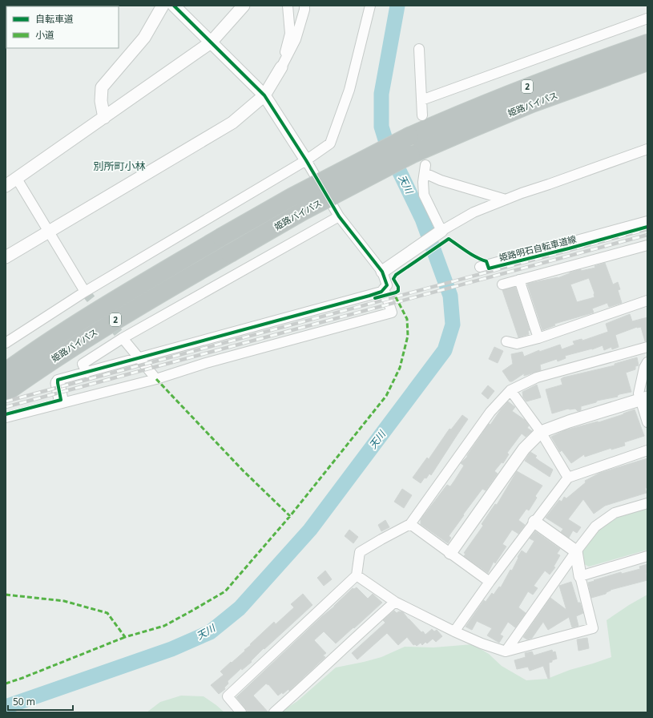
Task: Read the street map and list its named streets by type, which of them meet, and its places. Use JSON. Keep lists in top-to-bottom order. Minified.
{"streets":{"highway":["2","姫路バイパス"],"cycle path":["姫路明石自転車道線"]},"districts":["別所町小林"],"water":["天川"],"legend":["自転車道","小道"],"scale_bar":"50 m"}
